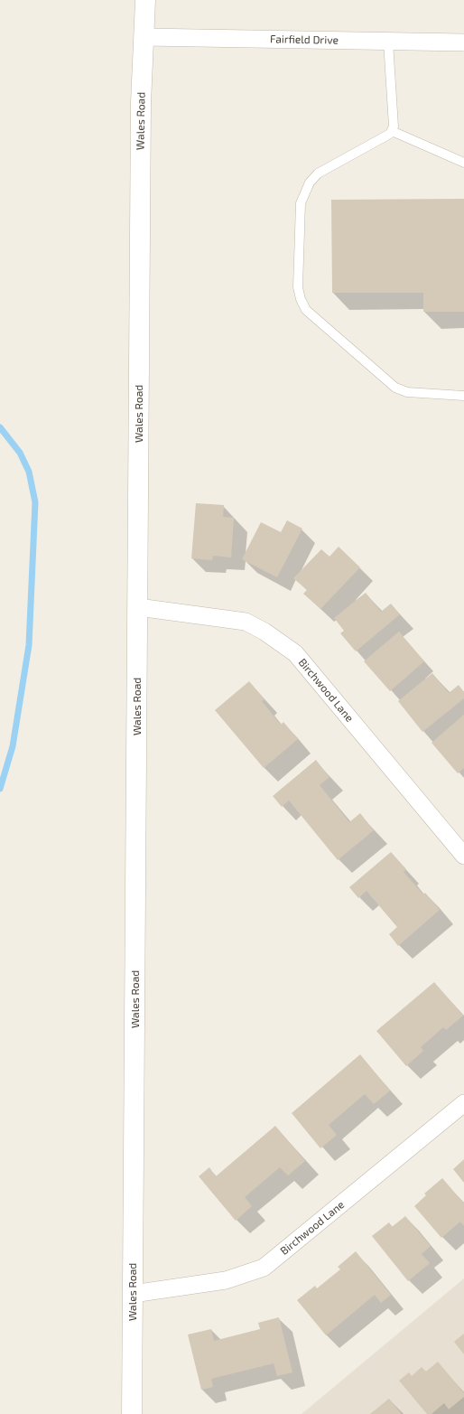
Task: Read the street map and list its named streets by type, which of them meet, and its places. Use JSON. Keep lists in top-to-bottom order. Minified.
{"streets":{"street":["Fairfield Drive","Wales Road","Birchwood Lane"]},"crossings":[["Fairfield Drive","Wales Road"],["Wales Road","Birchwood Lane"]]}
